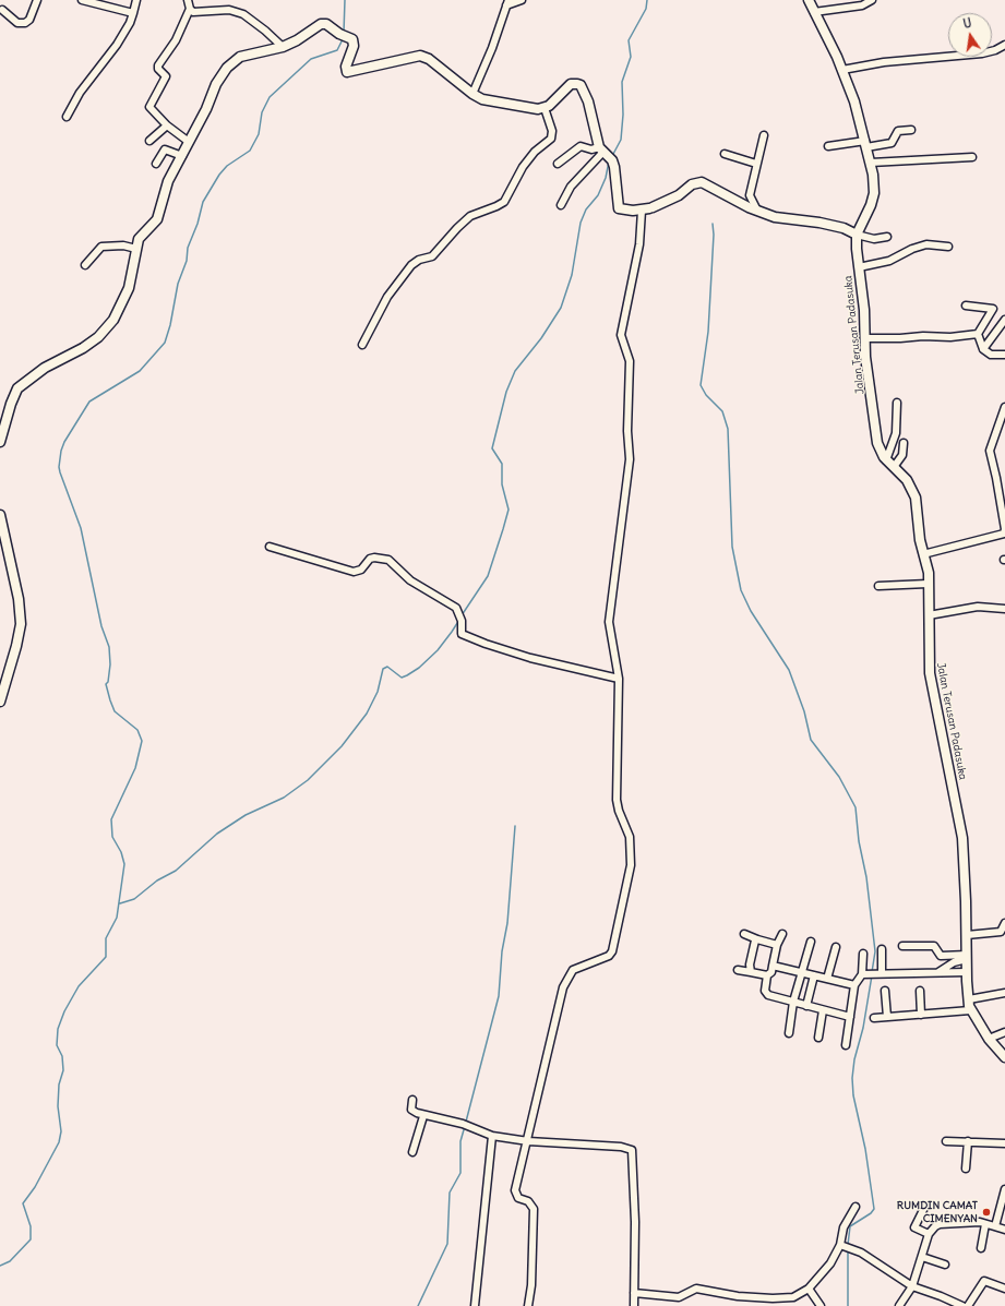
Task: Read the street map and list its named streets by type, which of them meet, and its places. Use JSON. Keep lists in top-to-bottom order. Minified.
{"streets":{"street":["Jalan Terusan Padasuka"]},"places":["RUMDIN CAMAT CIMENYAN"],"north":"top"}
